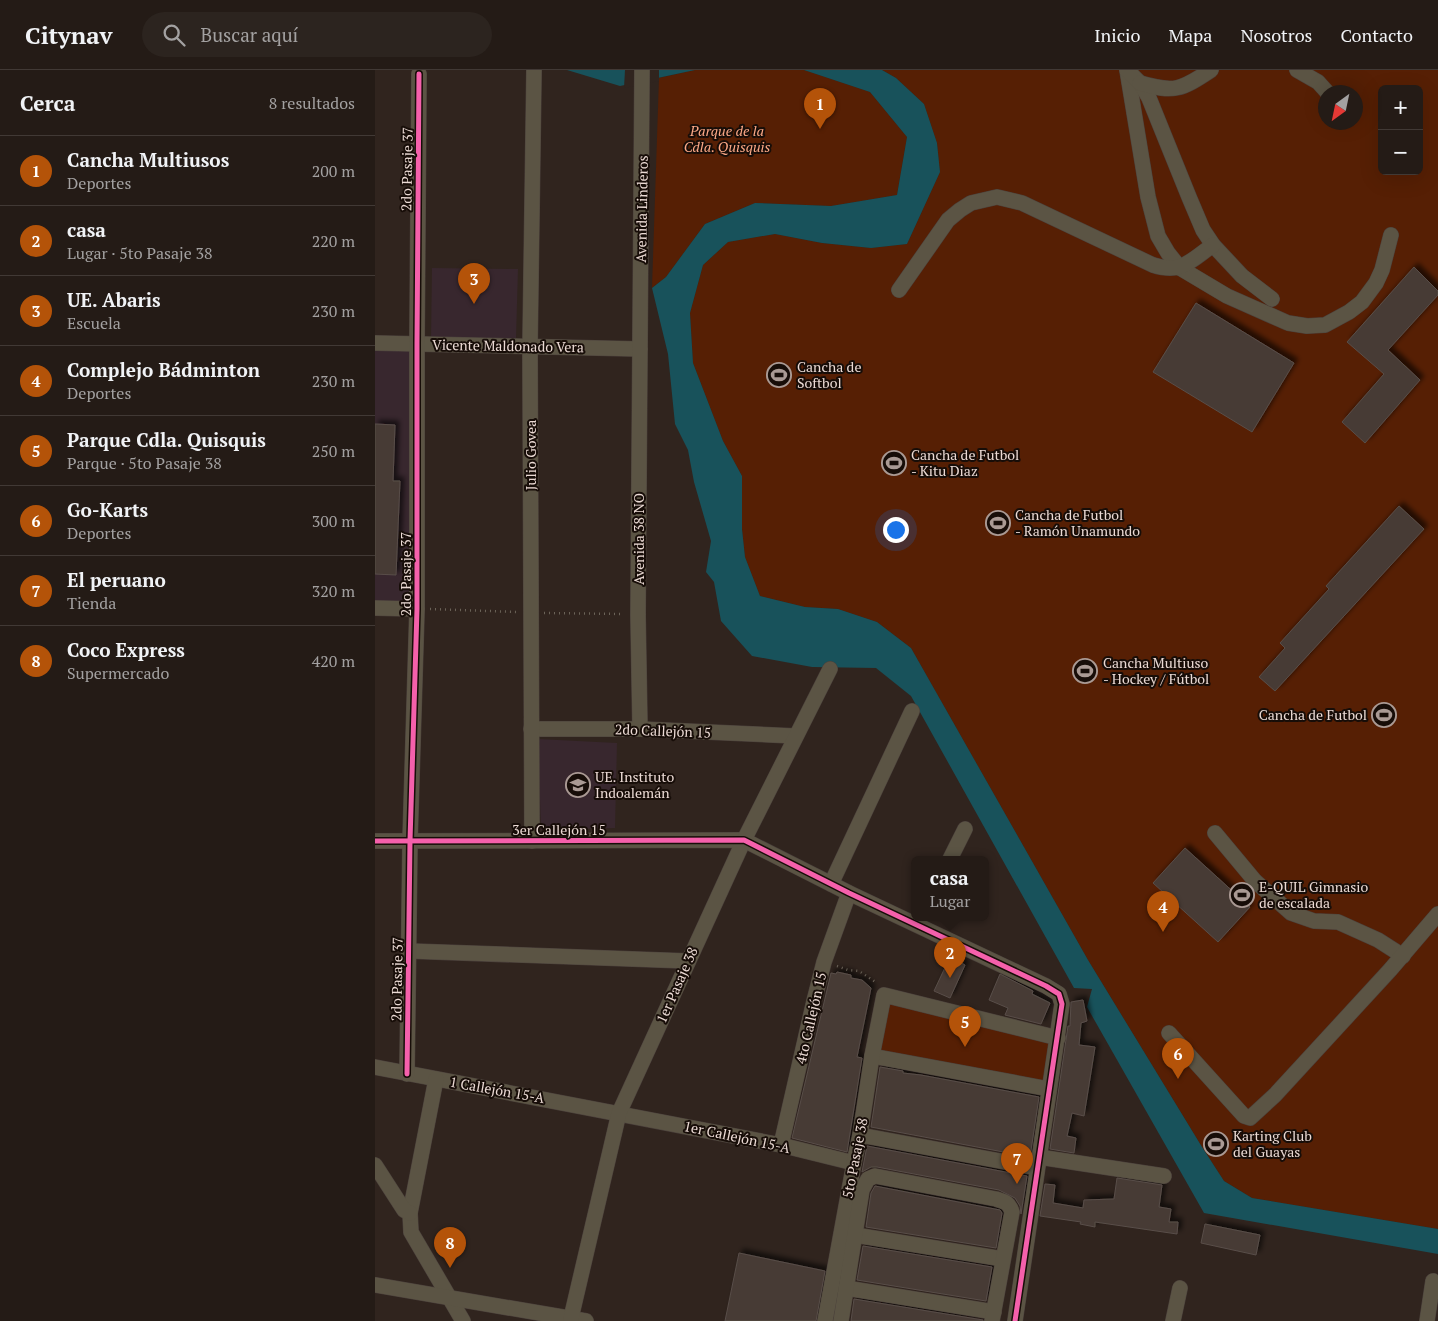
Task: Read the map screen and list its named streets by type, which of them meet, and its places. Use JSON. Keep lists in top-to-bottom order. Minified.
{"streets":{"street":["2do Pasaje 37","Avenida Linderos","Vicente Maldonado Vera","Julio Govea","Avenida 38 NO","2do Callejón 15","3er Callejón 15","1er Pasaje 38","4to Callejón 15","1 Callejón 15-A","1er Callejón 15-A","5to Pasaje 38"]},"crossings":[["2do Pasaje 37","Vicente Maldonado Vera"],["2do Pasaje 37","3er Callejón 15"],["2do Pasaje 37","1 Callejón 15-A"],["Avenida Linderos","Vicente Maldonado Vera"],["Avenida Linderos","Avenida 38 NO"],["Vicente Maldonado Vera","Julio Govea"],["Vicente Maldonado Vera","Avenida 38 NO"],["Julio Govea","2do Callejón 15"],["Julio Govea","3er Callejón 15"],["Avenida 38 NO","2do Callejón 15"],["2do Callejón 15","1er Pasaje 38"],["3er Callejón 15","1er Pasaje 38"],["1er Pasaje 38","1 Callejón 15-A"],["1er Pasaje 38","1er Callejón 15-A"],["4to Callejón 15","1er Callejón 15-A"],["1 Callejón 15-A","1er Callejón 15-A"],["1er Callejón 15-A","5to Pasaje 38"]],"parks":["Parque de la Cdla. Quisquis"],"places":{"sports":["Cancha de Softbol","Cancha de Futbol - Kitu Diaz","Cancha de Futbol - Ramón Unamundo","Cancha Multiuso - Hockey / Fútbol","Cancha de Futbol","E-QUIL Gimnasio de escalada","Karting Club del Guayas"],"school or university":["UE. Instituto Indoalemán"]},"north":"bottom left","page":{"header":"Citynav","search":"Buscar aquí","nav":["Inicio","Mapa","Nosotros","Contacto"],"heading":["Cerca","8 resultados"],"map_buttons":["+","−"],"pins":["1","3","4","2","5","6","7","8"],"list":[{"mark":"1","name":"Cancha Multiusos","note":"Deportes","value":"200 m"},{"mark":"2","name":"casa","note":"Lugar · 5to Pasaje 38","value":"220 m"},{"mark":"3","name":"UE. Abaris","note":"Escuela","value":"230 m"},{"mark":"4","name":"Complejo Bádminton","note":"Deportes","value":"230 m"},{"mark":"5","name":"Parque Cdla. Quisquis","note":"Parque · 5to Pasaje 38","value":"250 m"},{"mark":"6","name":"Go-Karts","note":"Deportes","value":"300 m"},{"mark":"7","name":"El peruano","note":"Tienda","value":"320 m"},{"mark":"8","name":"Coco Express","note":"Supermercado","value":"420 m"}],"popup":["casa","Lugar"]}}
